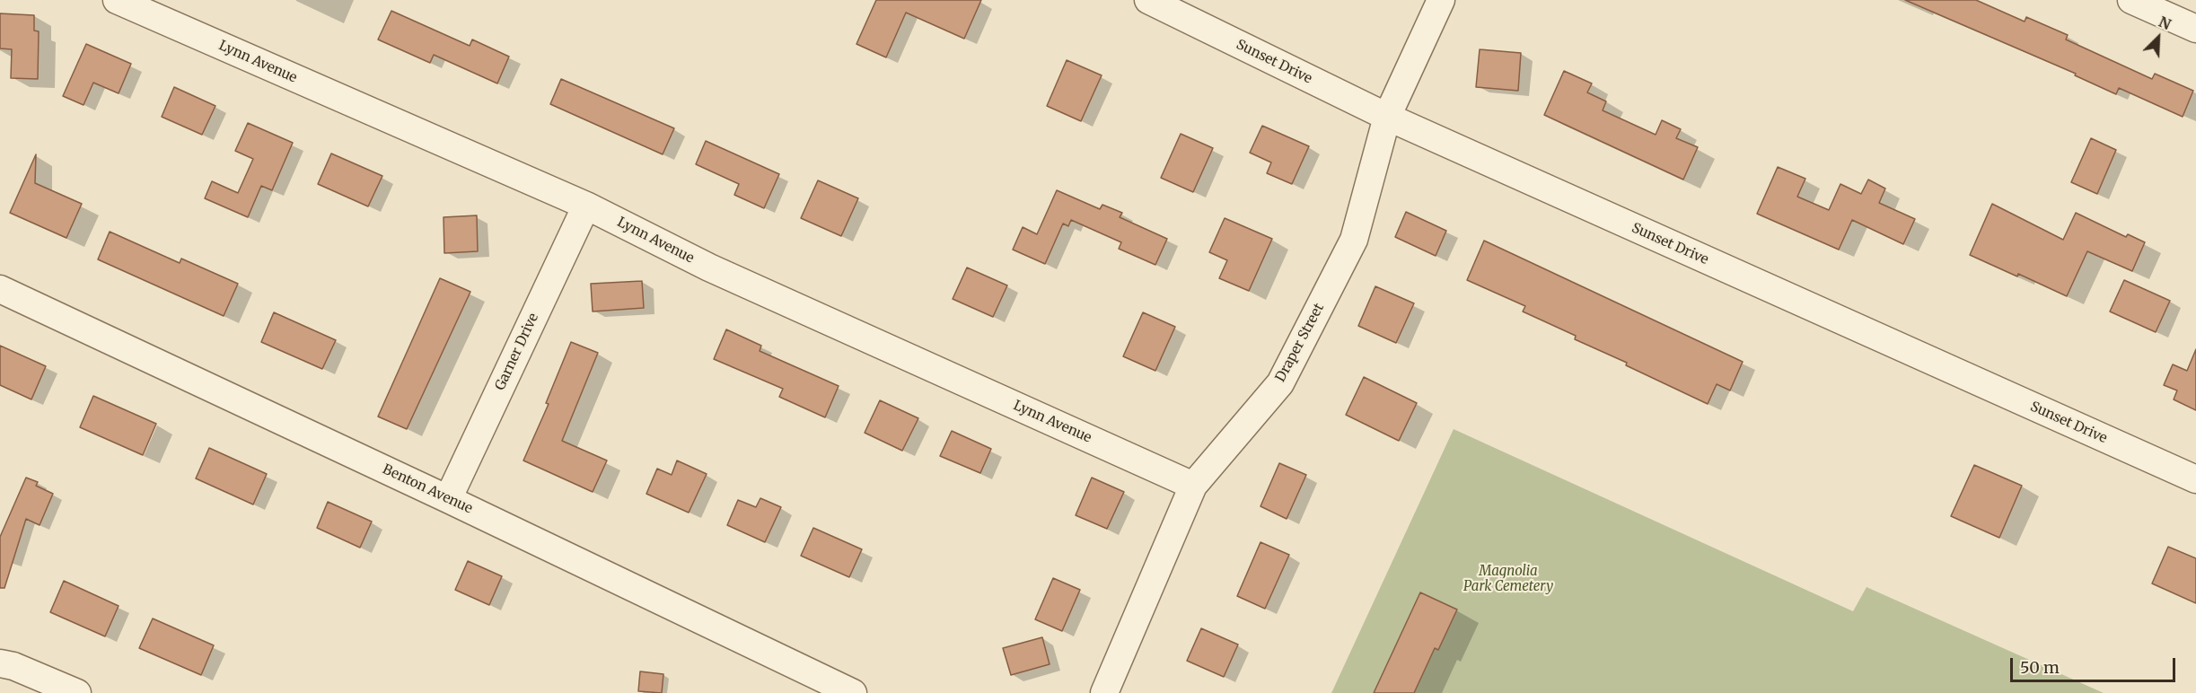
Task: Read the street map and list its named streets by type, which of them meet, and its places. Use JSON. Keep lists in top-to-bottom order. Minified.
{"streets":{"street":["Lynn Avenue","Sunset Drive","Draper Street","Garner Drive","Benton Avenue"]},"crossings":[["Lynn Avenue","Draper Street"],["Lynn Avenue","Garner Drive"],["Sunset Drive","Draper Street"],["Garner Drive","Benton Avenue"]],"parks":["Magnolia Park Cemetery"],"scale_bar":"50 m","north":"top right"}
